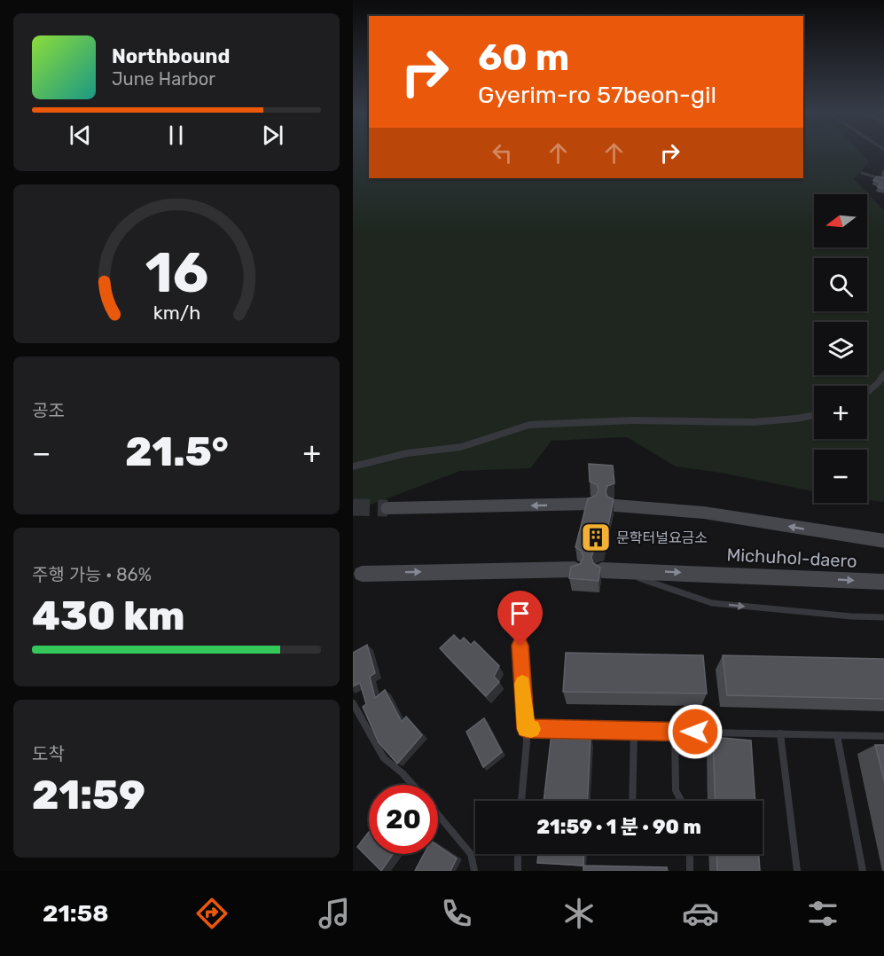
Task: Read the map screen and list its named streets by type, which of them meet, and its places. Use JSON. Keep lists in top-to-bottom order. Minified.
{"streets":{"main road":["Michuhol-daero"]},"places":{"building":["문학터널요금소"]},"north":"left","page":{"turn":["60 m","Gyerim-ro 57beon-gil"],"song":["Northbound","June Harbor"],"map_buttons":["+","−"],"tile":["공조",["주행 가능 · 86%","430 km"],["도착","21:59"]],"heat":["−","21.5°","+"],"limit":"20","trip":"21:59 · 1 분 · 90 m","tabs":"21:58","gauge":["16","km/h"]}}
